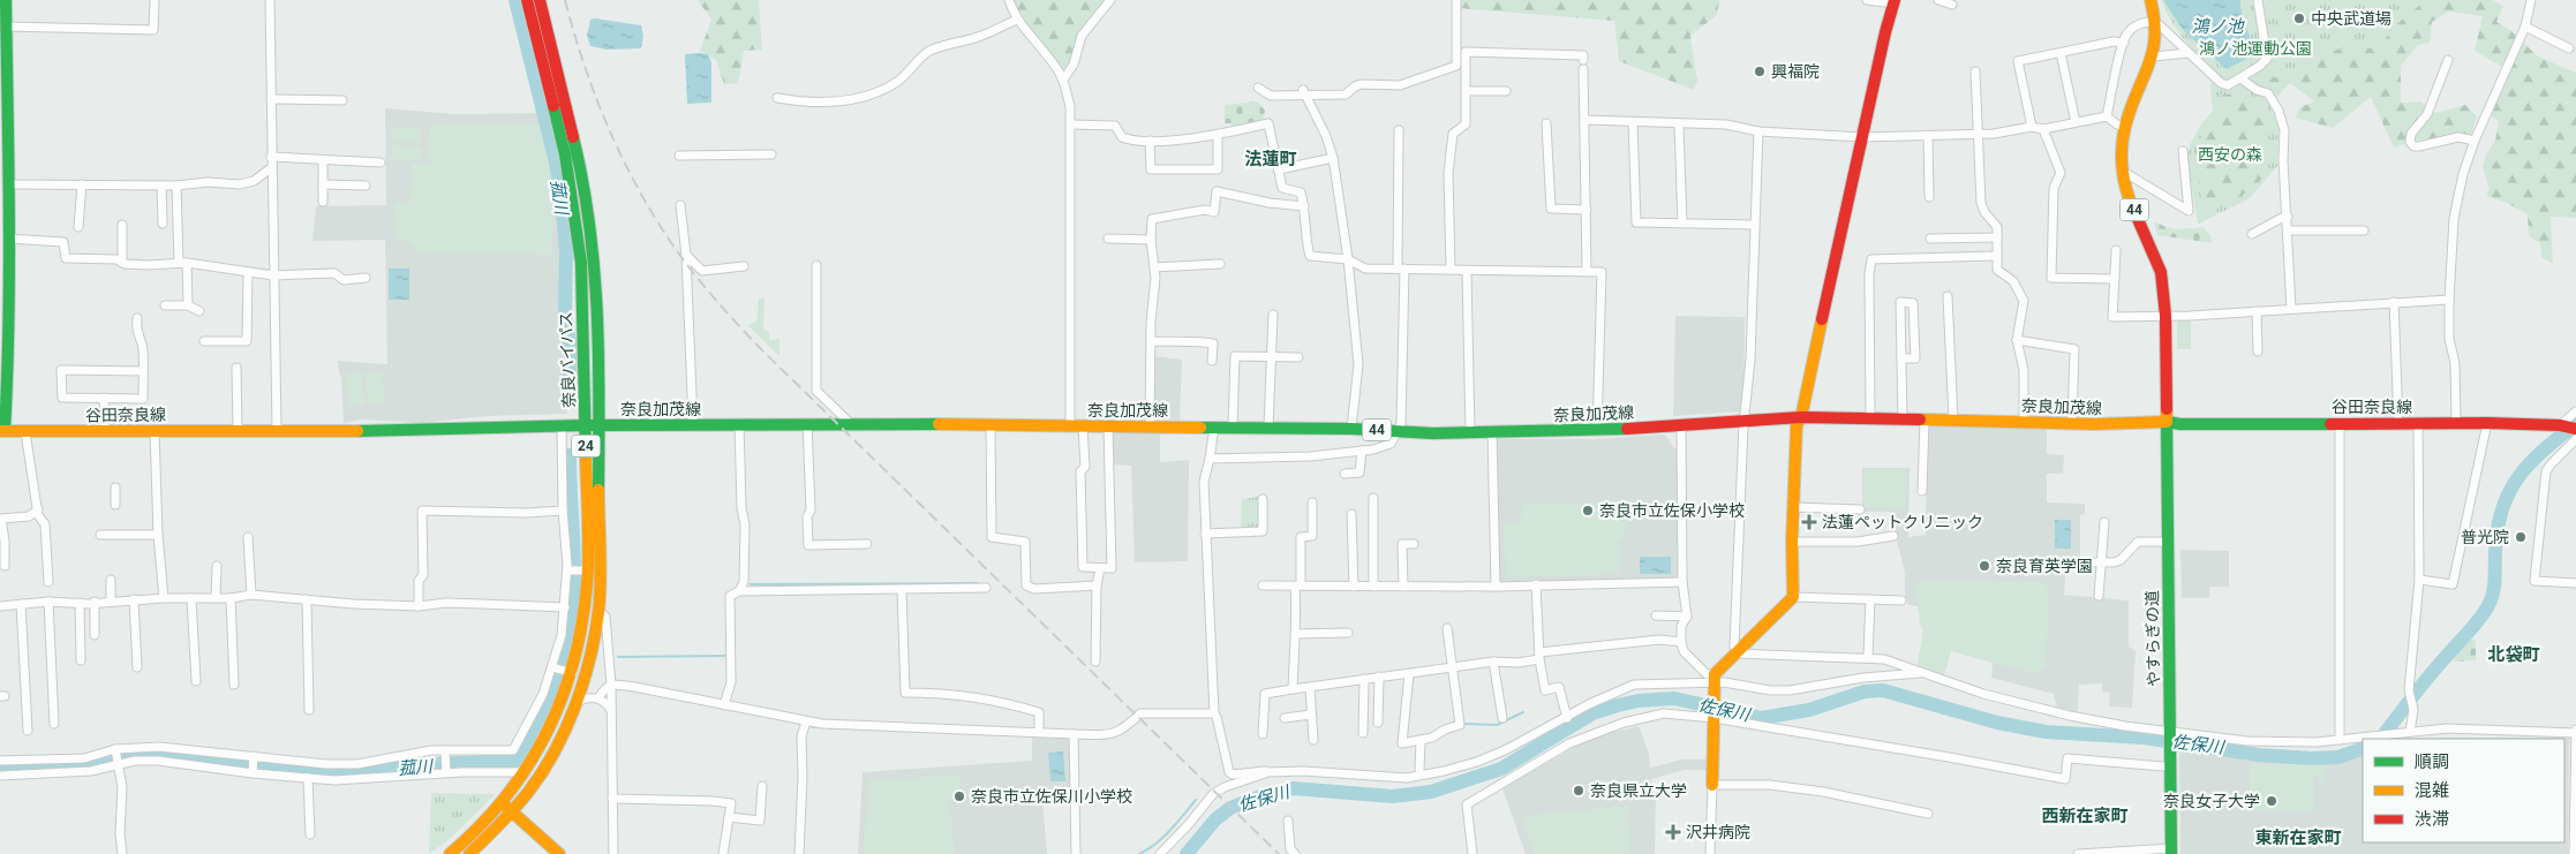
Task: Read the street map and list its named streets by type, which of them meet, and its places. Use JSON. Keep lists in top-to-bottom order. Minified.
{"streets":{"main road":["44","奈良バイパス","奈良加茂線","谷田奈良線","24","やすらぎの道"]},"crossings":[["44","奈良加茂線"],["44","谷田奈良線"],["44","やすらぎの道"],["奈良バイパス","奈良加茂線"],["奈良バイパス","谷田奈良線"],["奈良加茂線","谷田奈良線"],["奈良加茂線","やすらぎの道"],["谷田奈良線","やすらぎの道"]],"districts":["法蓮町","北袋町","西新在家町","東新在家町"],"water":["鴻ノ池","菰川","佐保川"],"parks":["鴻ノ池運動公園","西安の森"],"places":{"other":["中央武道場","興福院","奈良市立佐保小学校","普光院","奈良育英学園","奈良県立大学","奈良市立佐保川小学校","奈良女子大学"],"health":["法蓮ペットクリニック","沢井病院"]},"legend":["順調","混雑","渋滞"]}
